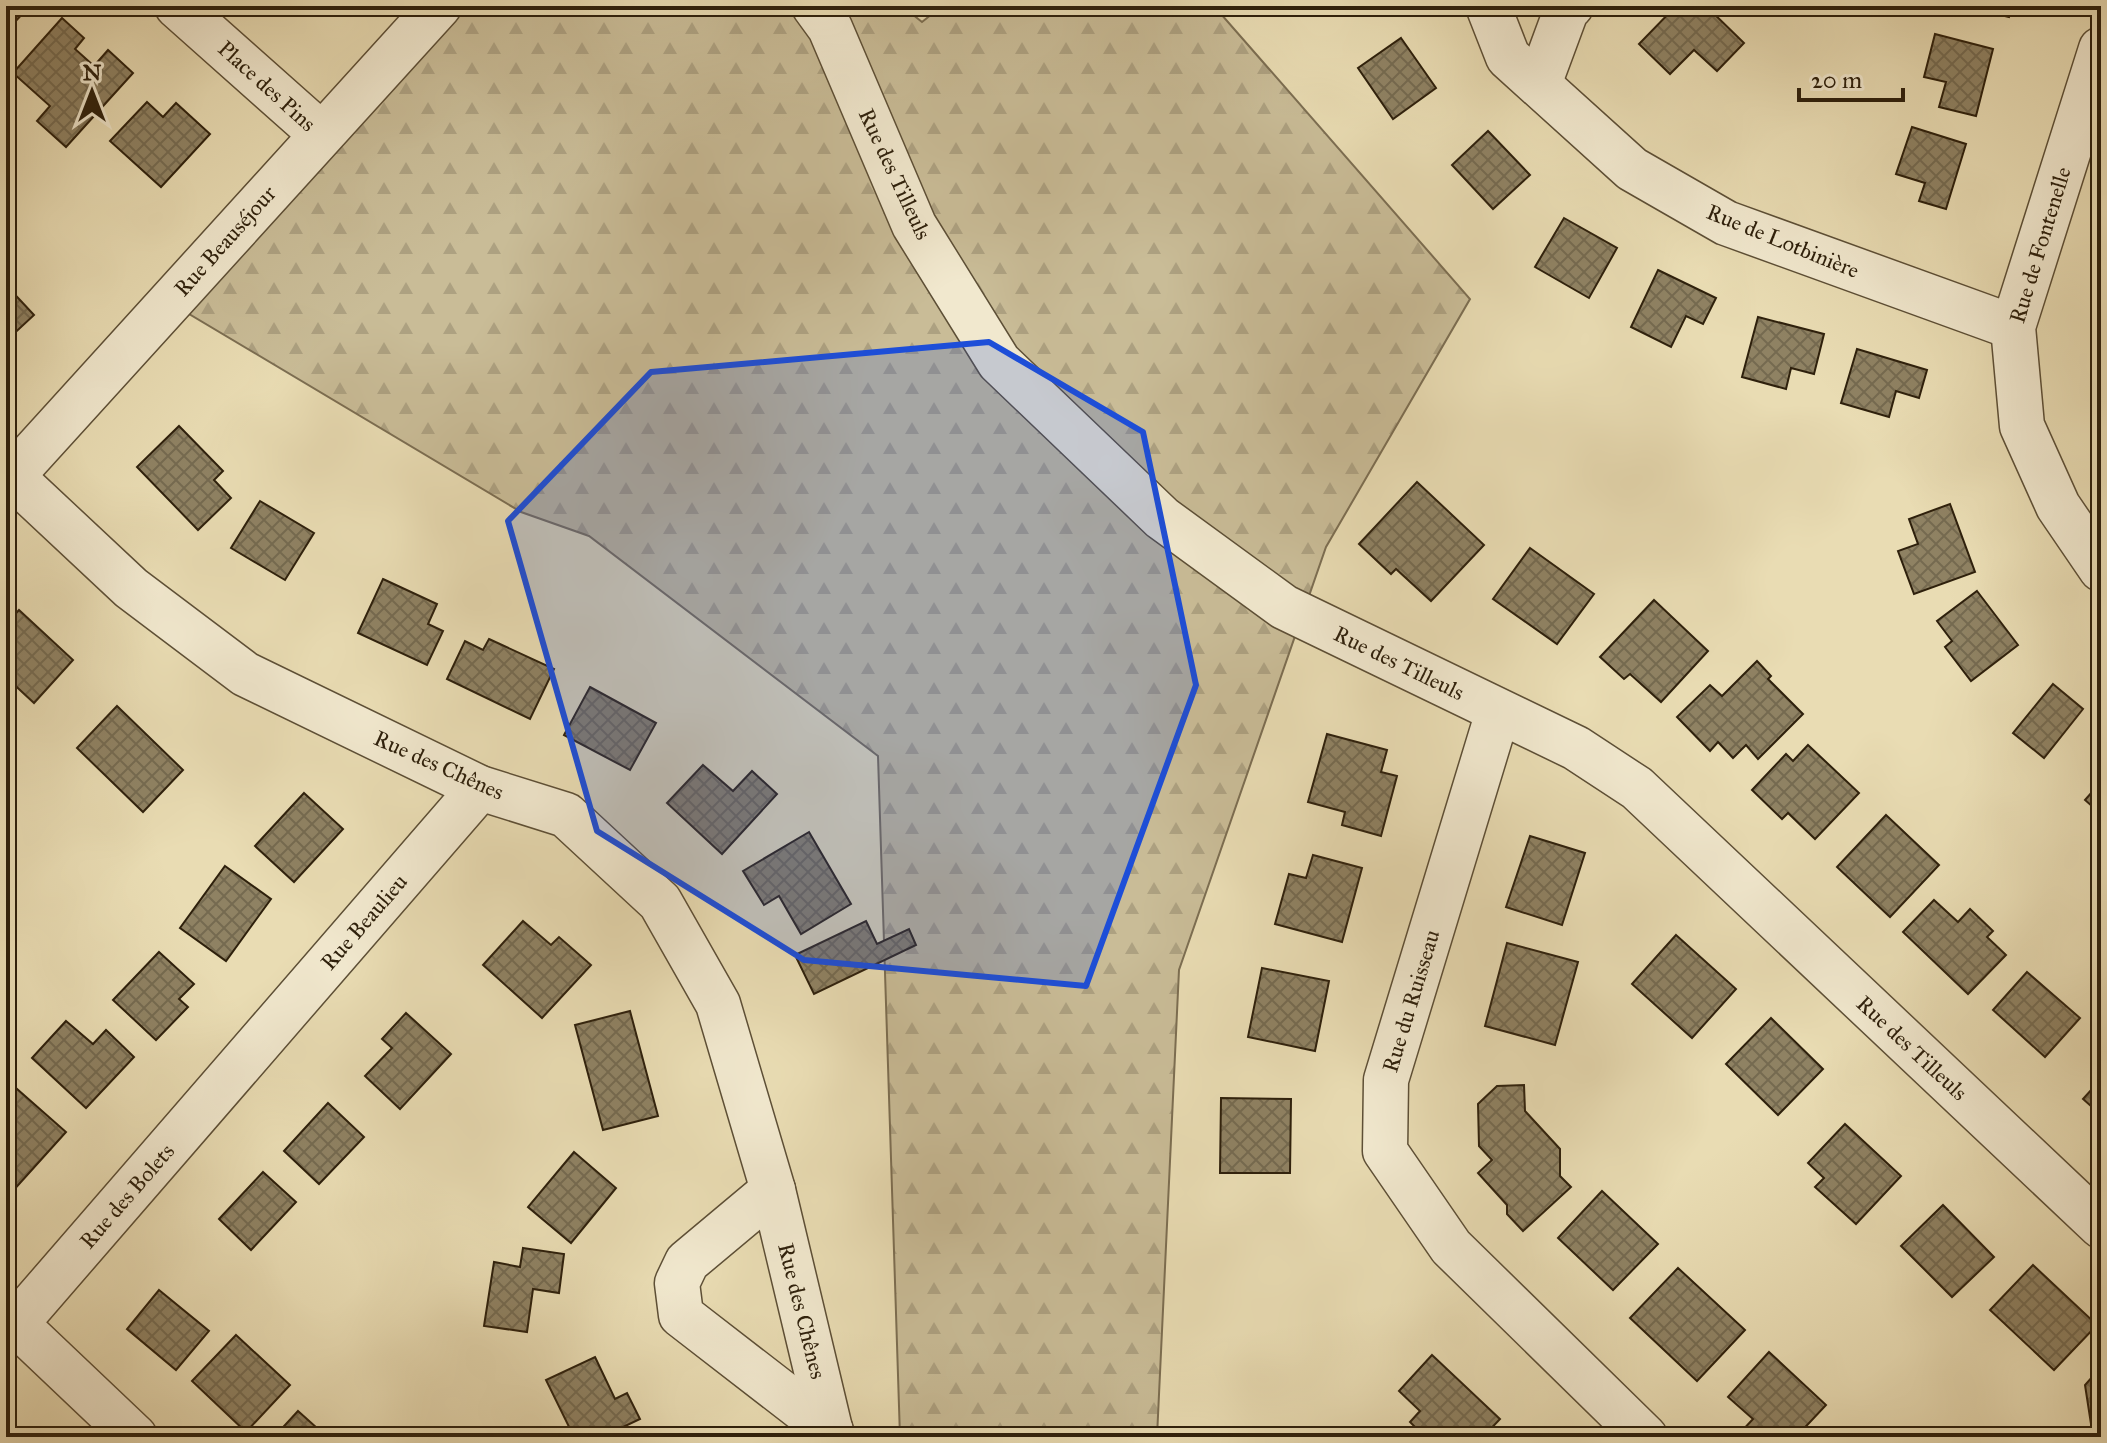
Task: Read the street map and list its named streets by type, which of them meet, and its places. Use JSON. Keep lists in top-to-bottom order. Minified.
{"streets":{"street":["Place des Pins","Rue des Tilleuls","Rue Beauséjour","Rue de Lotbinière","Rue de Fontenelle","Rue des Chênes","Rue Beaulieu","Rue du Ruisseau","Rue des Bolets"]},"crossings":[["Place des Pins","Rue Beauséjour"],["Rue des Tilleuls","Rue du Ruisseau"],["Rue Beauséjour","Rue des Chênes"],["Rue de Lotbinière","Rue de Fontenelle"],["Rue des Chênes","Rue Beaulieu"],["Rue Beaulieu","Rue des Bolets"]],"scale_bar":"20 m","north":"top"}
